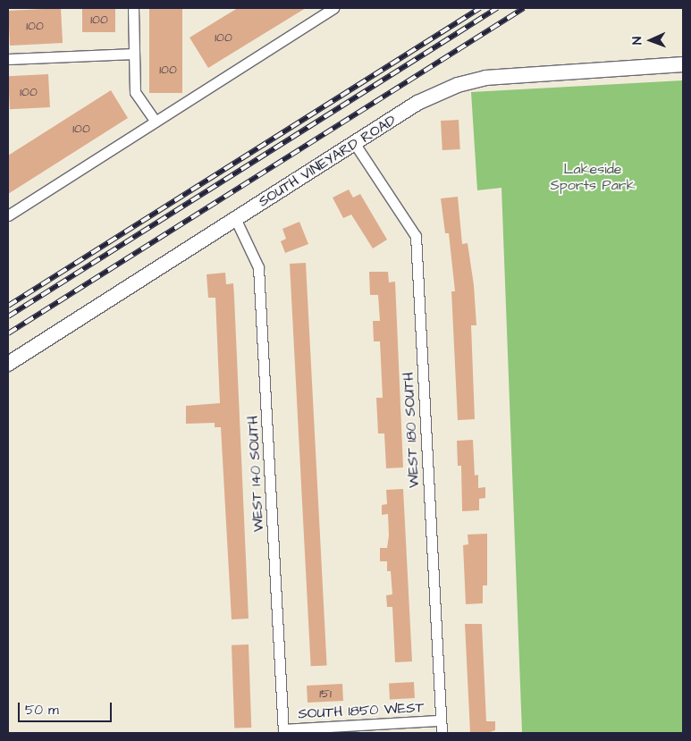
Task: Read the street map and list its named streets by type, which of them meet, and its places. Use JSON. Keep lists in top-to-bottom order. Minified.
{"streets":{"street":["SOUTH VINEYARD ROAD","WEST 180 SOUTH","WEST 140 SOUTH","SOUTH 1850 WEST"]},"crossings":[["SOUTH VINEYARD ROAD","WEST 180 SOUTH"],["SOUTH VINEYARD ROAD","WEST 140 SOUTH"],["WEST 180 SOUTH","SOUTH 1850 WEST"],["WEST 140 SOUTH","SOUTH 1850 WEST"]],"parks":["Lakeside Sports Park"],"house_numbers":["100","100","100","100","100","100","151"],"scale_bar":"50 m","north":"left"}
